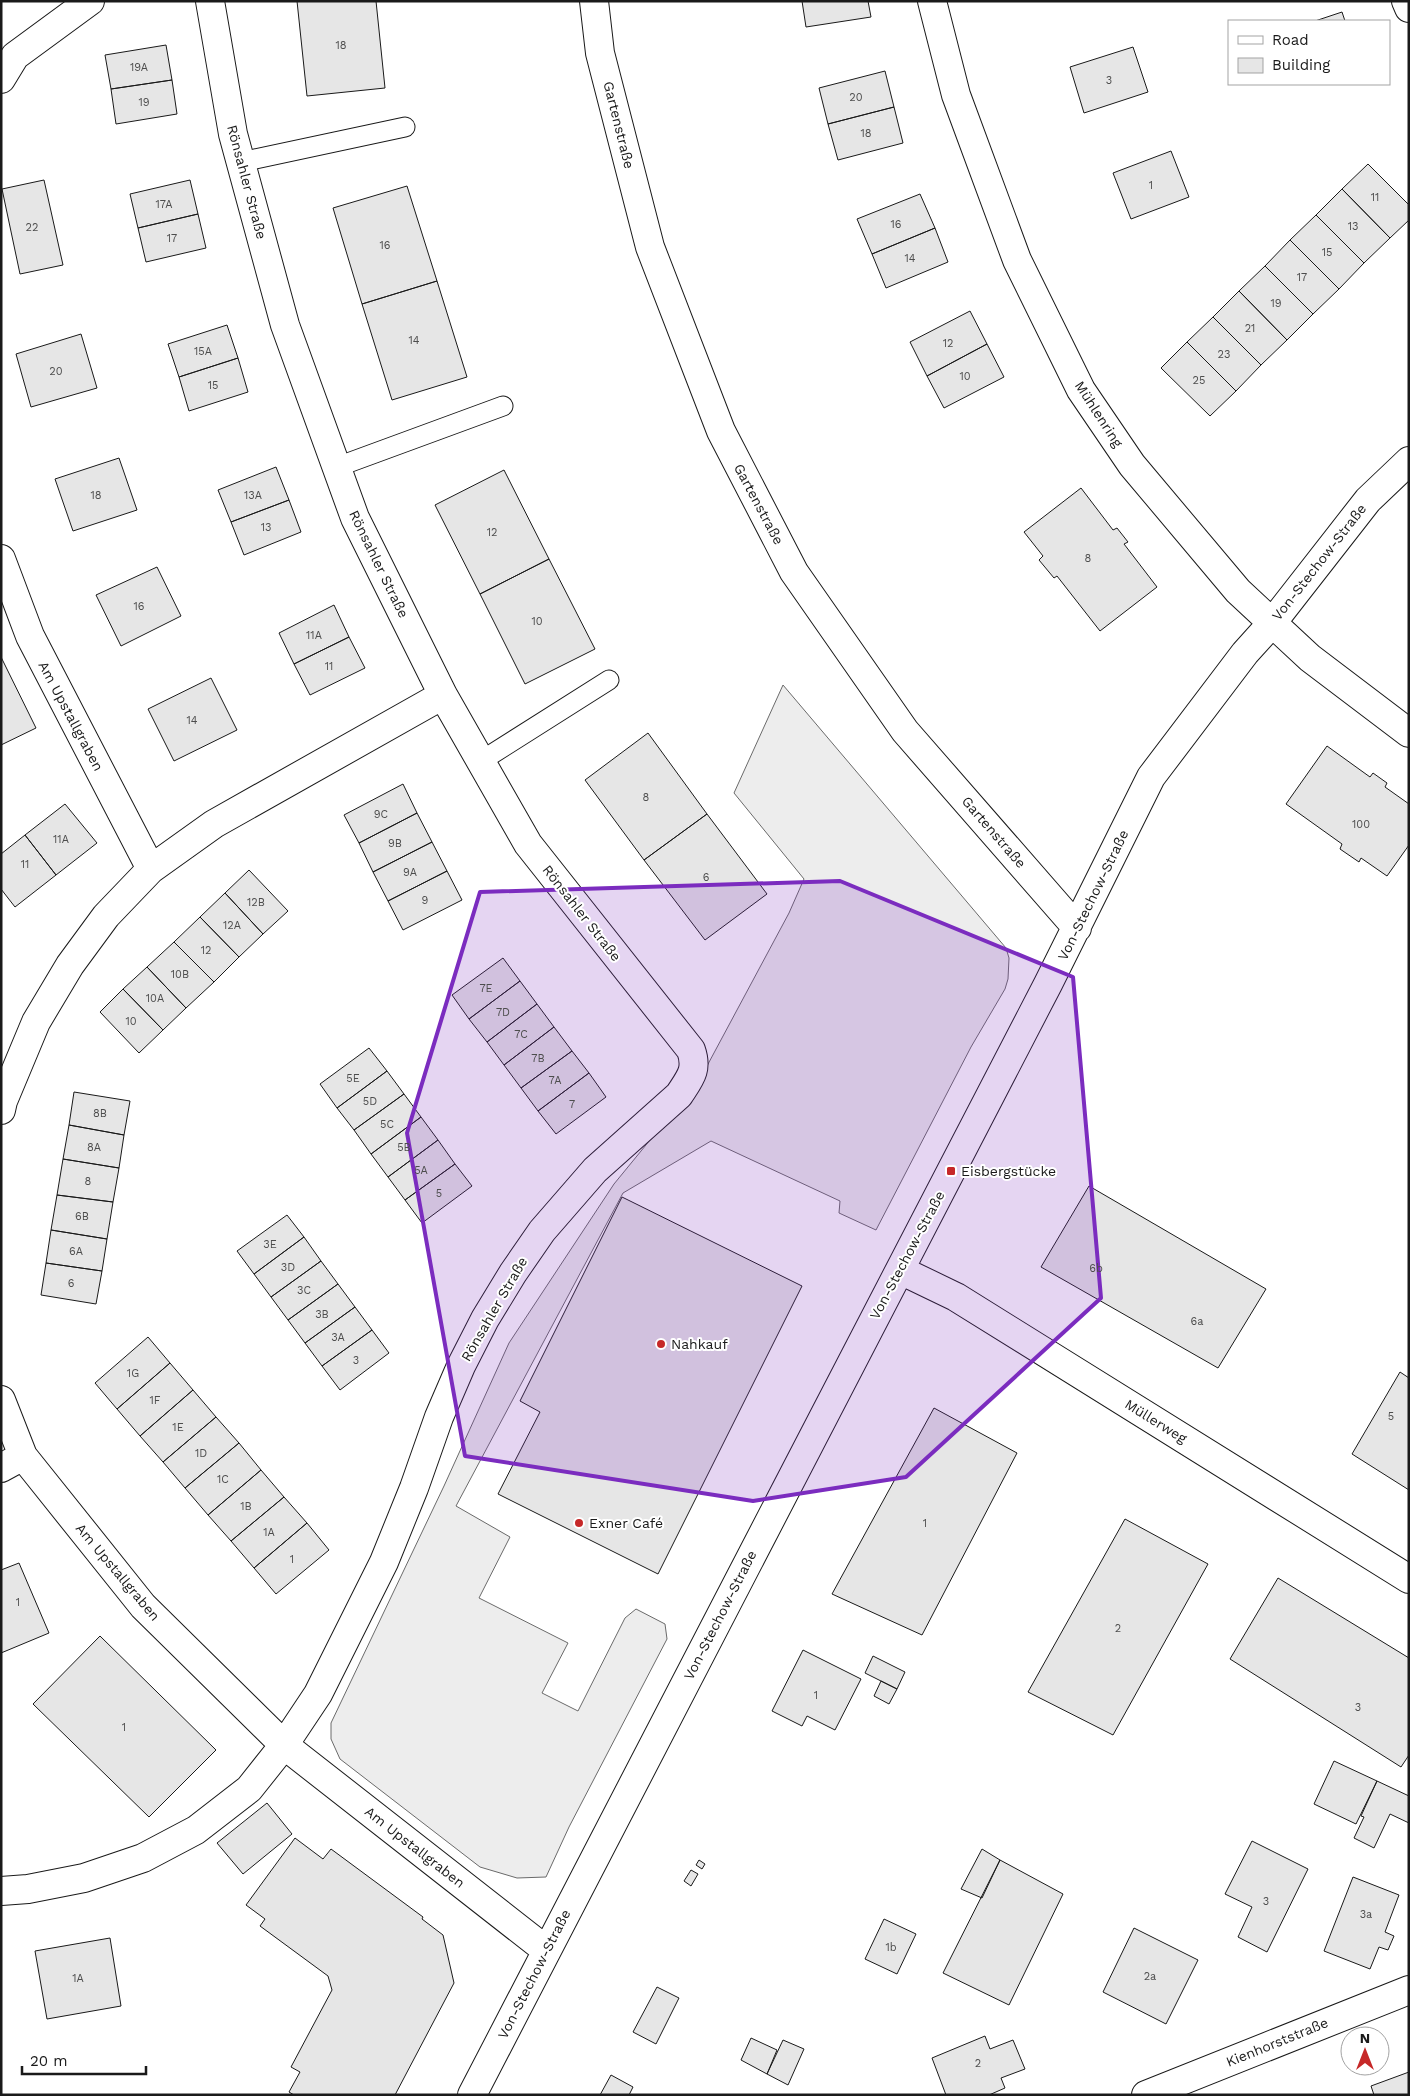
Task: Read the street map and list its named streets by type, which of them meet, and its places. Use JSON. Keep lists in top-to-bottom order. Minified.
{"streets":{"street":["Gartenstraße","Rönsahler Straße","Mühlenring","Von-Stechow-Straße","Am Upstallgraben","Müllerweg","Kienhorststraße"]},"crossings":[["Gartenstraße","Von-Stechow-Straße"],["Rönsahler Straße","Am Upstallgraben"],["Mühlenring","Von-Stechow-Straße"],["Von-Stechow-Straße","Am Upstallgraben"],["Von-Stechow-Straße","Müllerweg"]],"places":{"transit":["Eisbergstücke"],"other":["Nahkauf","Exner Café"]},"house_numbers":["18","19A","3","20","19","18","1","11","17A","16","13","22","17","16","15","14","17","19","21","14","12","15A","23","20","10","25","15","18","13A","13","12","8","16","10","11A","11","14","8","9C","100","11A","9B","11","9A","6","9","12B","12A","12","10B","7E","10A","7D","10","7C","7B","5E","7A","5D","7","8B","5C","8A","5B","5A","8","5","6B","3E","6A","3D","6b","6","3C","3B","6a","3A","3","1G","1F","5","1E","1D","1C","1B","1","1A","1","1","2","1","3","1","3","3a","1b","2a","1A","2"],"legend":["Road","Building"],"scale_bar":"20 m","north":"top"}
